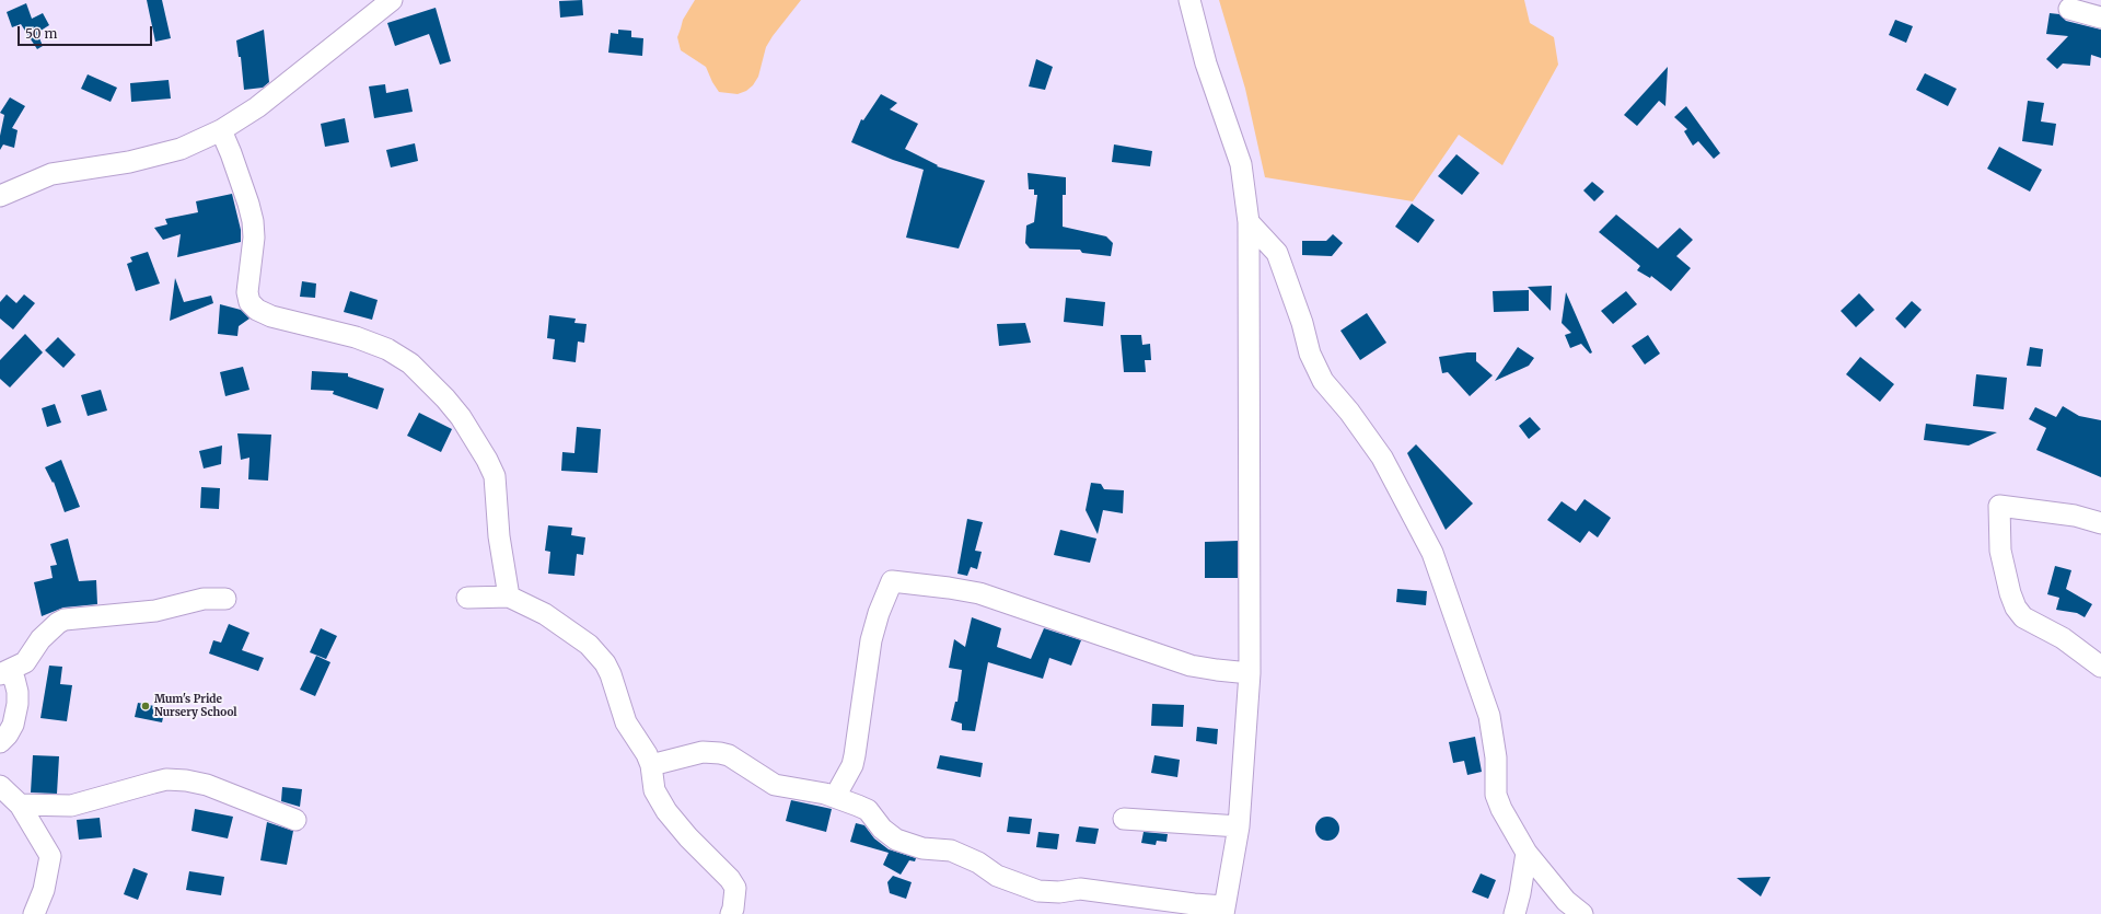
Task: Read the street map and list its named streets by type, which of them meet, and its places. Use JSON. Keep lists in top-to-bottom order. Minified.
{"places":["Mum's Pride Nursery School"],"scale_bar":"50 m"}
